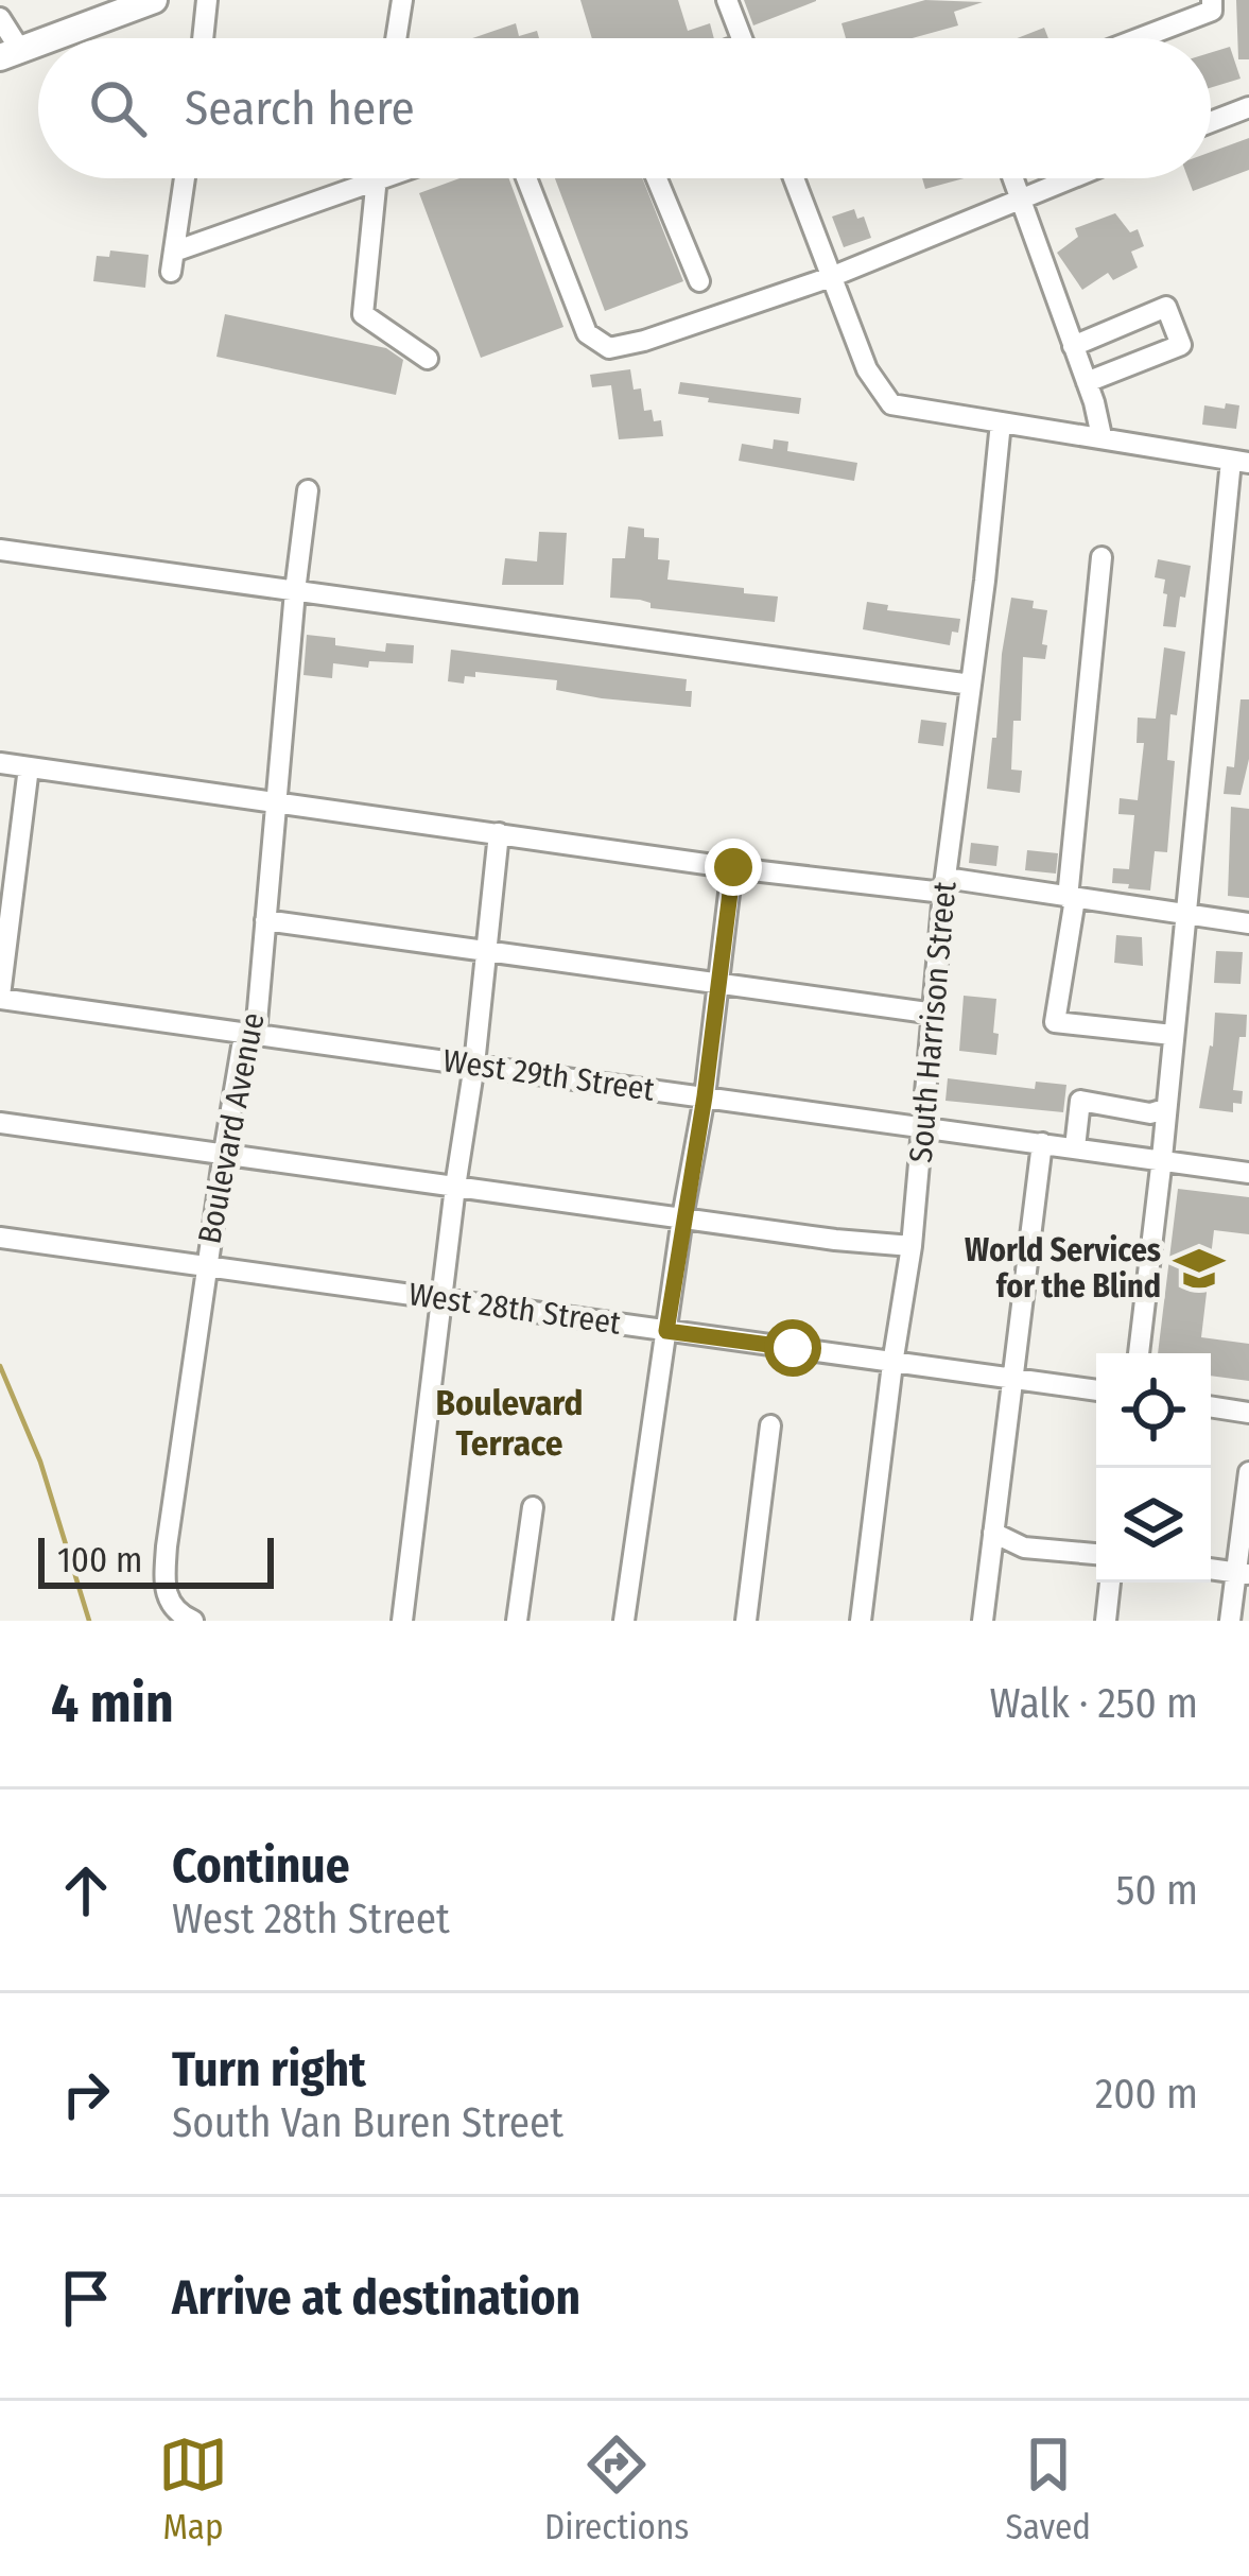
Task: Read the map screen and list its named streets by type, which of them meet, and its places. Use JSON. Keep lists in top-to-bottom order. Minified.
{"streets":{"street":["South Harrison Street","West 29th Street","Boulevard Avenue","West 28th Street"]},"crossings":[["South Harrison Street","West 29th Street"],["South Harrison Street","West 28th Street"],["West 29th Street","Boulevard Avenue"],["Boulevard Avenue","West 28th Street"]],"districts":["Boulevard Terrace"],"places":{"school or university":["World Services for the Blind"]},"scale_bar":"100 m","page":{"search":"Search here","scale":"100 m","heading":["4 min","Walk · 250 m"],"list":[["Continue","West 28th Street","50 m"],["Turn right","South Van Buren Street","200 m"],"Arrive at destination"],"nav":["Map","Directions","Saved"]}}
